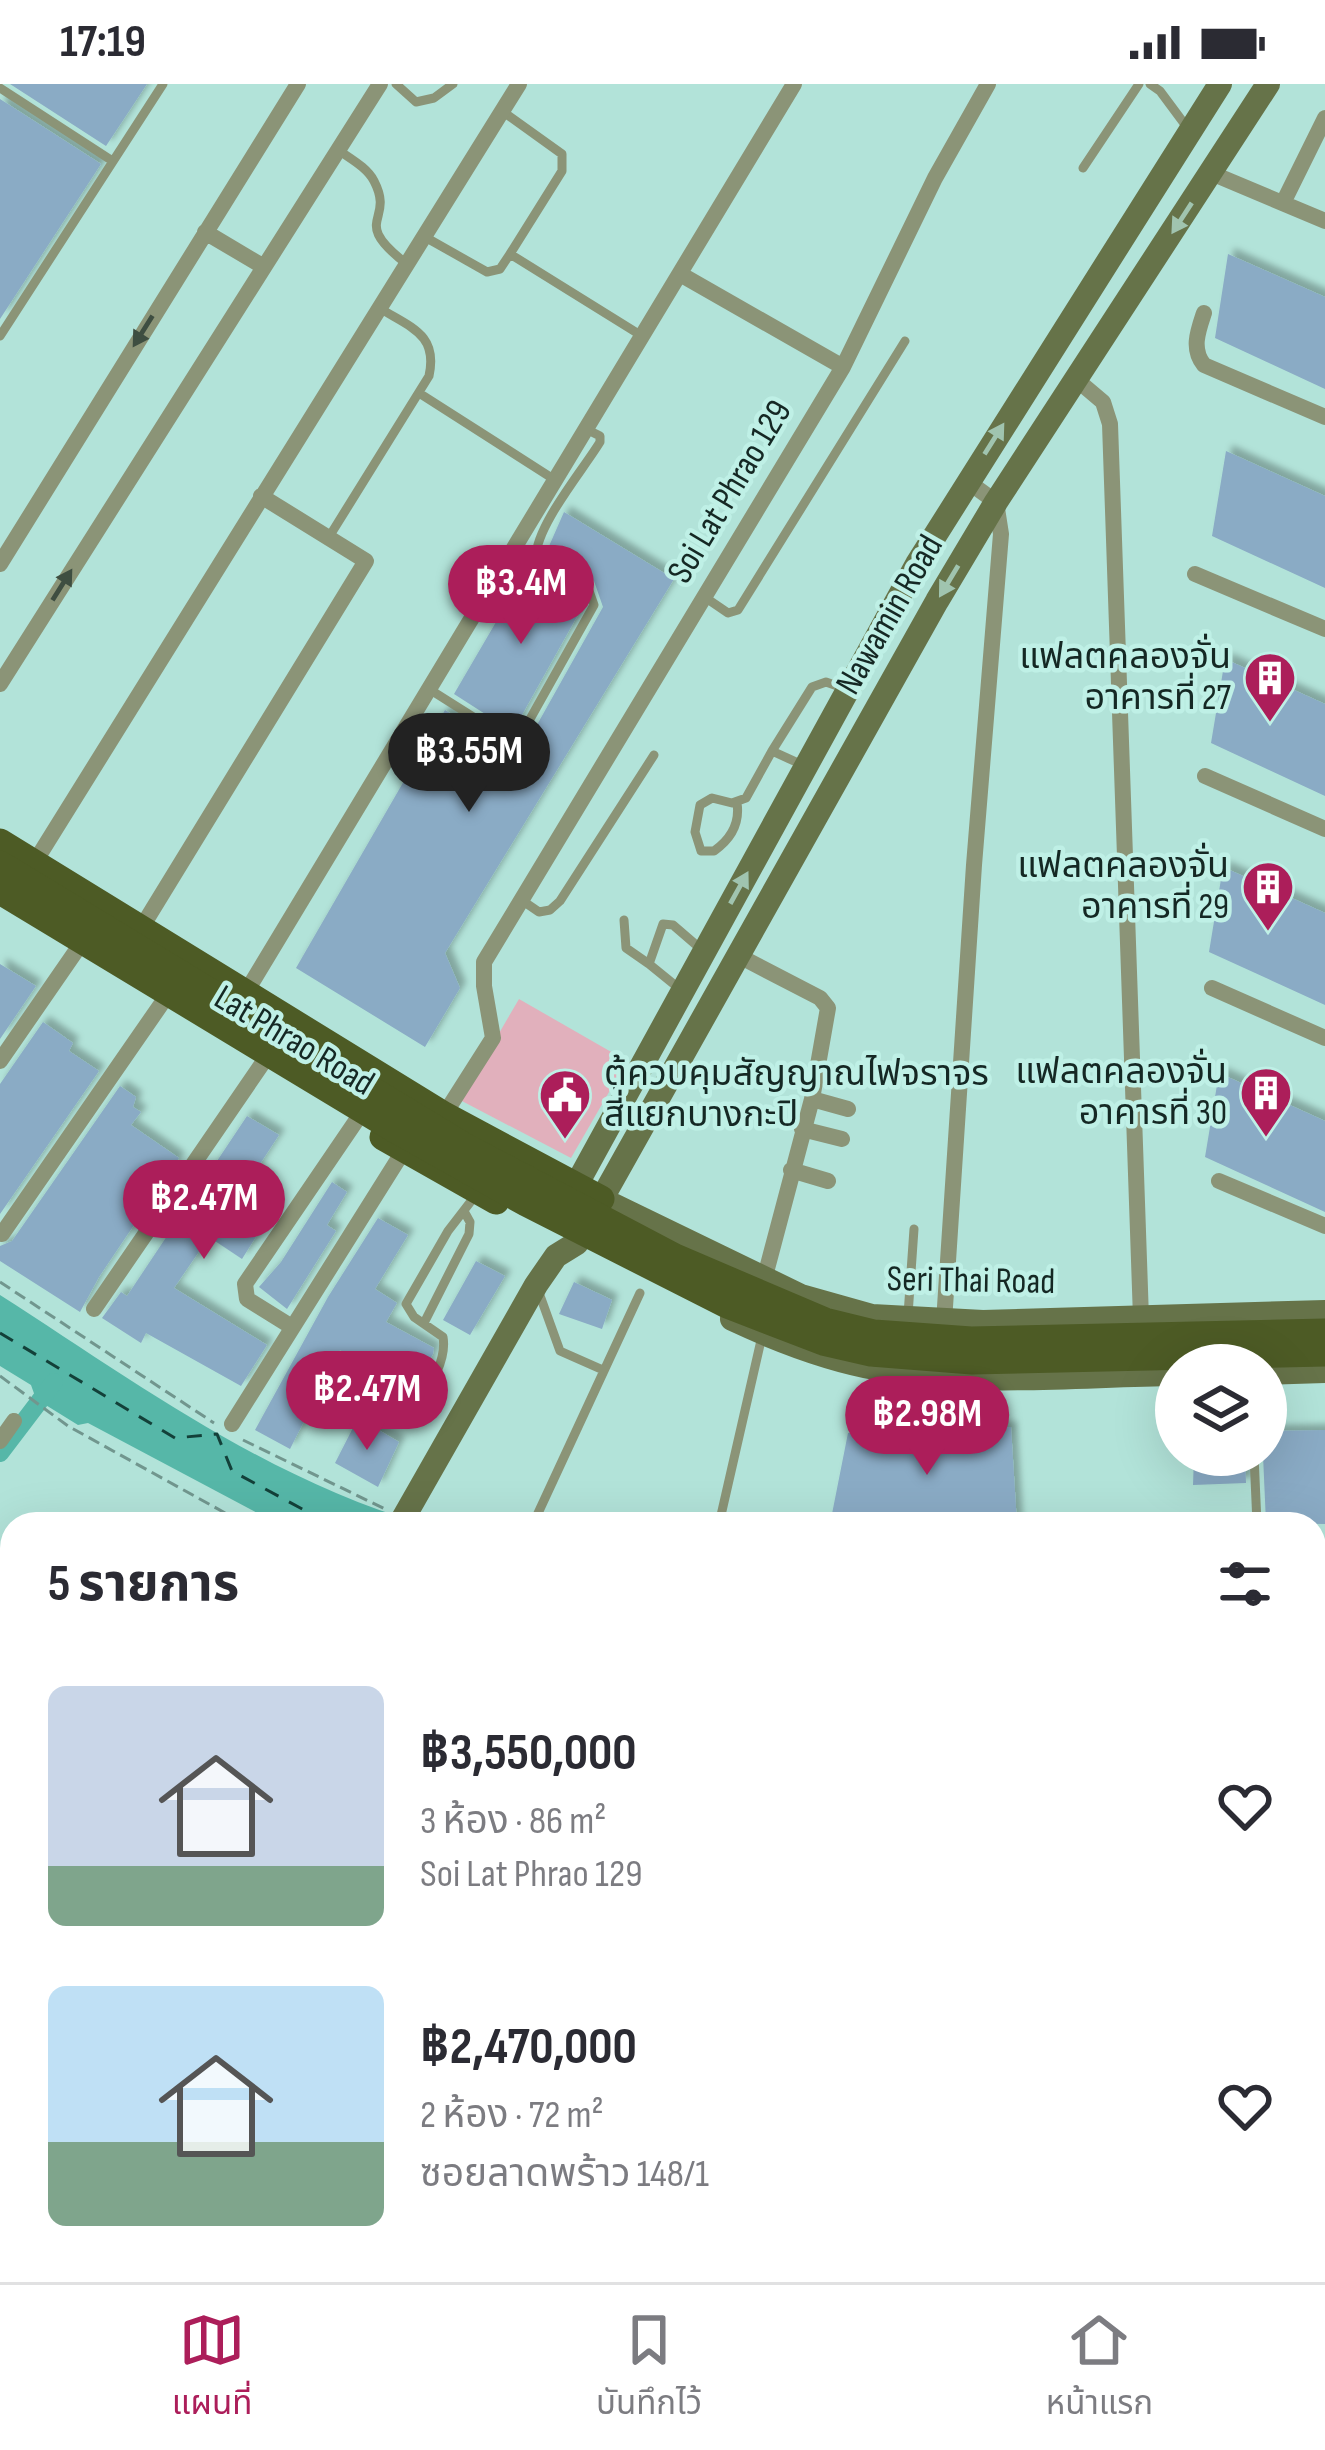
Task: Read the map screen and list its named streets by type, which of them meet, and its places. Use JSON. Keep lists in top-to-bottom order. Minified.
{"streets":{"main road":["Nawamin Road","Lat Phrao Road","Seri Thai Road"],"street":["Soi Lat Phrao 129"]},"crossings":[["Soi Lat Phrao 129","Lat Phrao Road"],["Nawamin Road","Lat Phrao Road"],["Nawamin Road","Seri Thai Road"],["Lat Phrao Road","Seri Thai Road"]],"places":{"building":["แฟลตคลองจั่น อาคารที่ 27","แฟลตคลองจั่น อาคารที่ 29","แฟลตคลองจั่น อาคารที่ 30"],"public building":["ตู้ควบคุมสัญญาณไฟจราจร สี่แยกบางกะปิ"]},"page":{"status":"17:19","price":["฿3.4M","฿3.55M","฿2.47M","฿2.47M","฿2.98M"],"heading":"5 รายการ","list":[{"name":"฿3,550,000","note":"3 ห้อง · 86 m² · Soi Lat Phrao 129"},{"name":"฿2,470,000","note":"2 ห้อง · 72 m² · ซอยลาดพร้าว 148/1"}],"tabs":["แผนที่","บันทึกไว้","หน้าแรก"]}}
